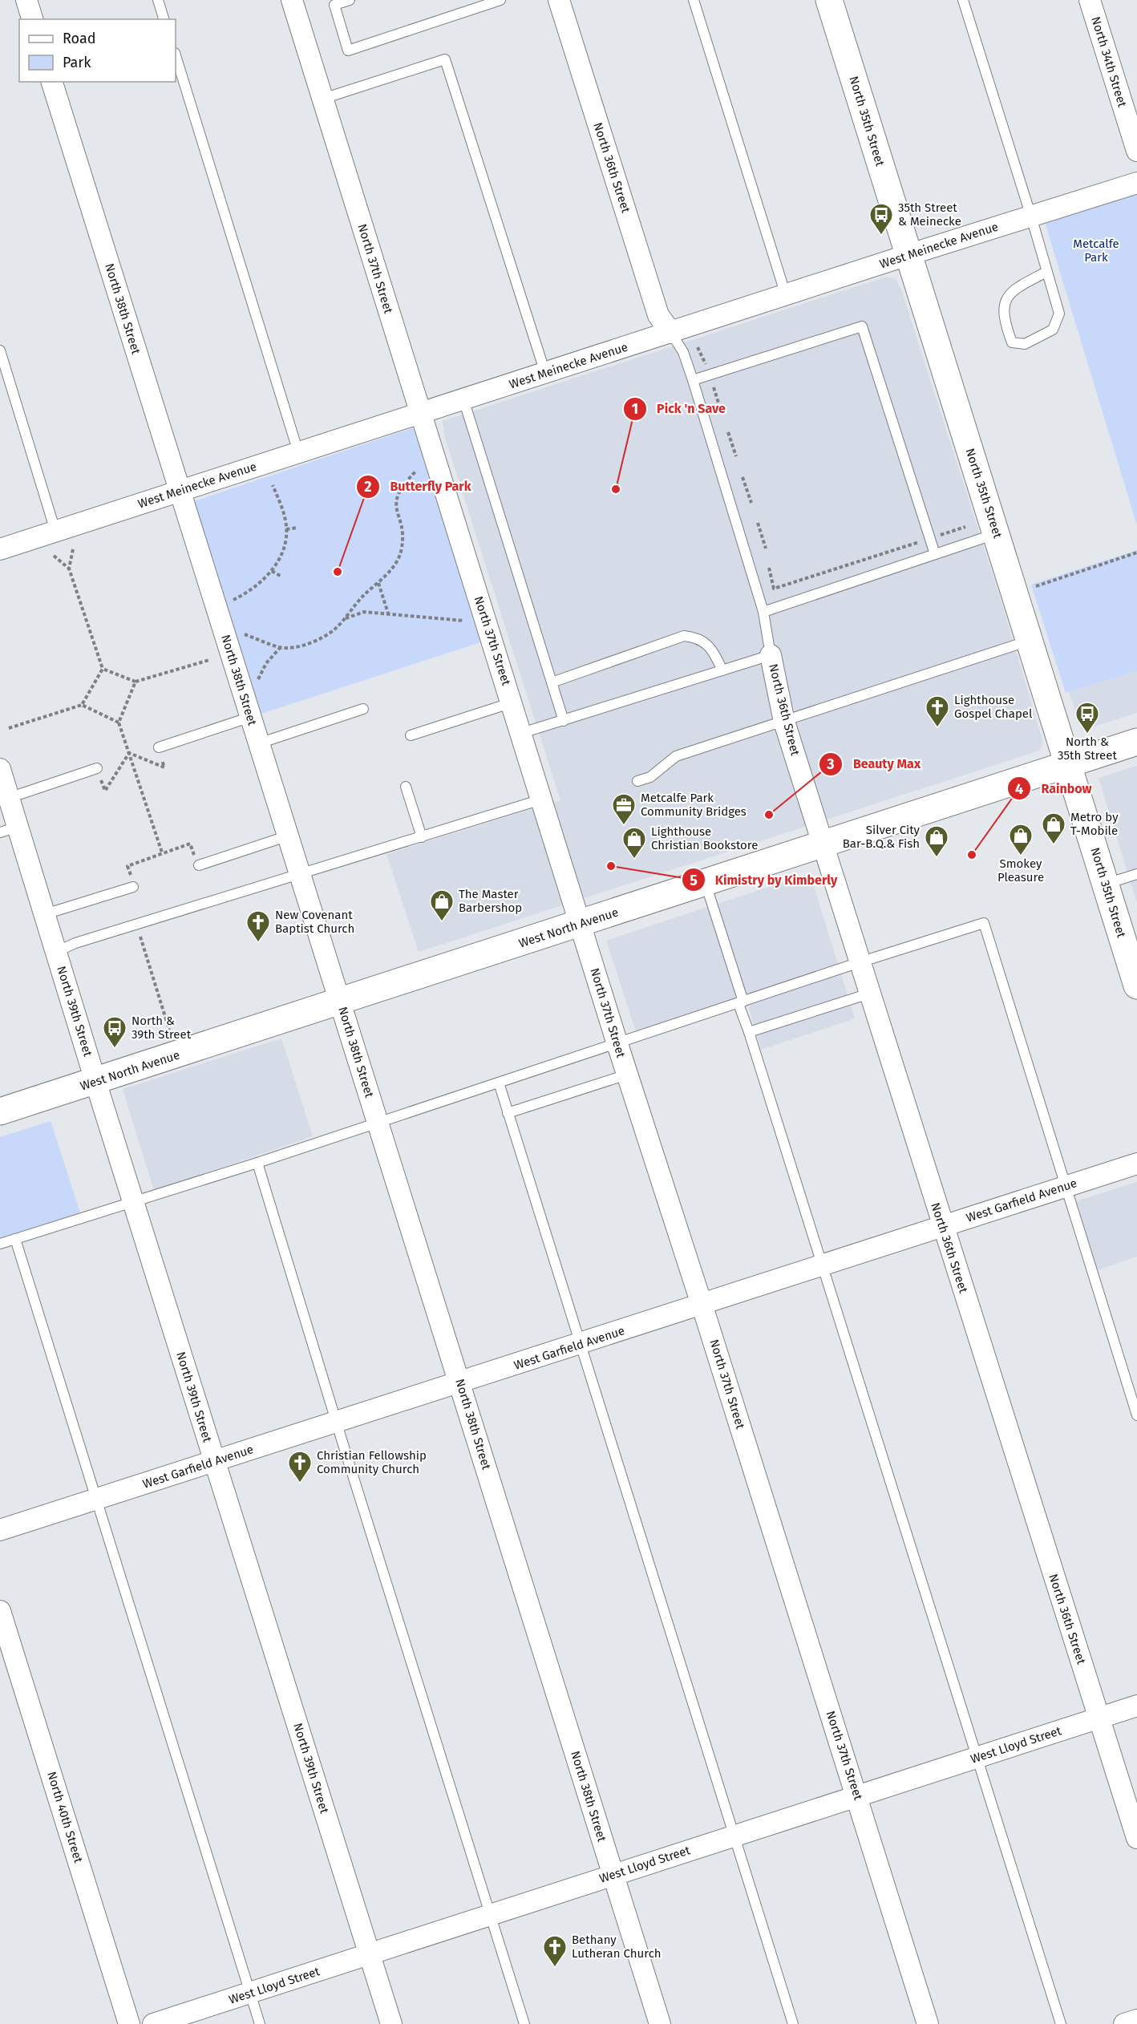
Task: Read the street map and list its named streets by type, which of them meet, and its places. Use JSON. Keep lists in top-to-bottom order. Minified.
{"streets":{"main road":["North 35th Street","West North Avenue"],"street":["North 34th Street","North 36th Street","West Meinecke Avenue","North 37th Street","North 38th Street","North 39th Street","West Garfield Avenue","West Lloyd Street","North 40th Street"]},"crossings":[["North 35th Street","West Meinecke Avenue"],["North 35th Street","West North Avenue"],["North 36th Street","West Meinecke Avenue"],["North 36th Street","West North Avenue"],["North 36th Street","West Garfield Avenue"],["North 36th Street","West Lloyd Street"],["West Meinecke Avenue","North 37th Street"],["West Meinecke Avenue","North 38th Street"],["North 37th Street","West North Avenue"],["North 37th Street","West Garfield Avenue"],["North 37th Street","West Lloyd Street"],["North 38th Street","West North Avenue"],["North 38th Street","West Garfield Avenue"],["North 38th Street","West Lloyd Street"],["West North Avenue","North 39th Street"],["North 39th Street","West Garfield Avenue"],["North 39th Street","West Lloyd Street"]],"parks":["Metcalfe Park"],"places":{"bus stop":["35th Street & Meinecke","North & 35th Street","North & 39th Street"],"other":["Pick 'n Save","Butterfly Park","Beauty Max","Rainbow","Kimistry by Kimberly"],"church":["Lighthouse Gospel Chapel","New Covenant Baptist Church","Christian Fellowship Community Church","Bethany Lutheran Church"],"office":["Metcalfe Park Community Bridges"],"shop":["Metro by T-Mobile","Smokey Pleasure","Silver City Bar-B.Q.& Fish","Lighthouse Christian Bookstore","The Master Barbershop"]},"legend":["Road","Park"]}
